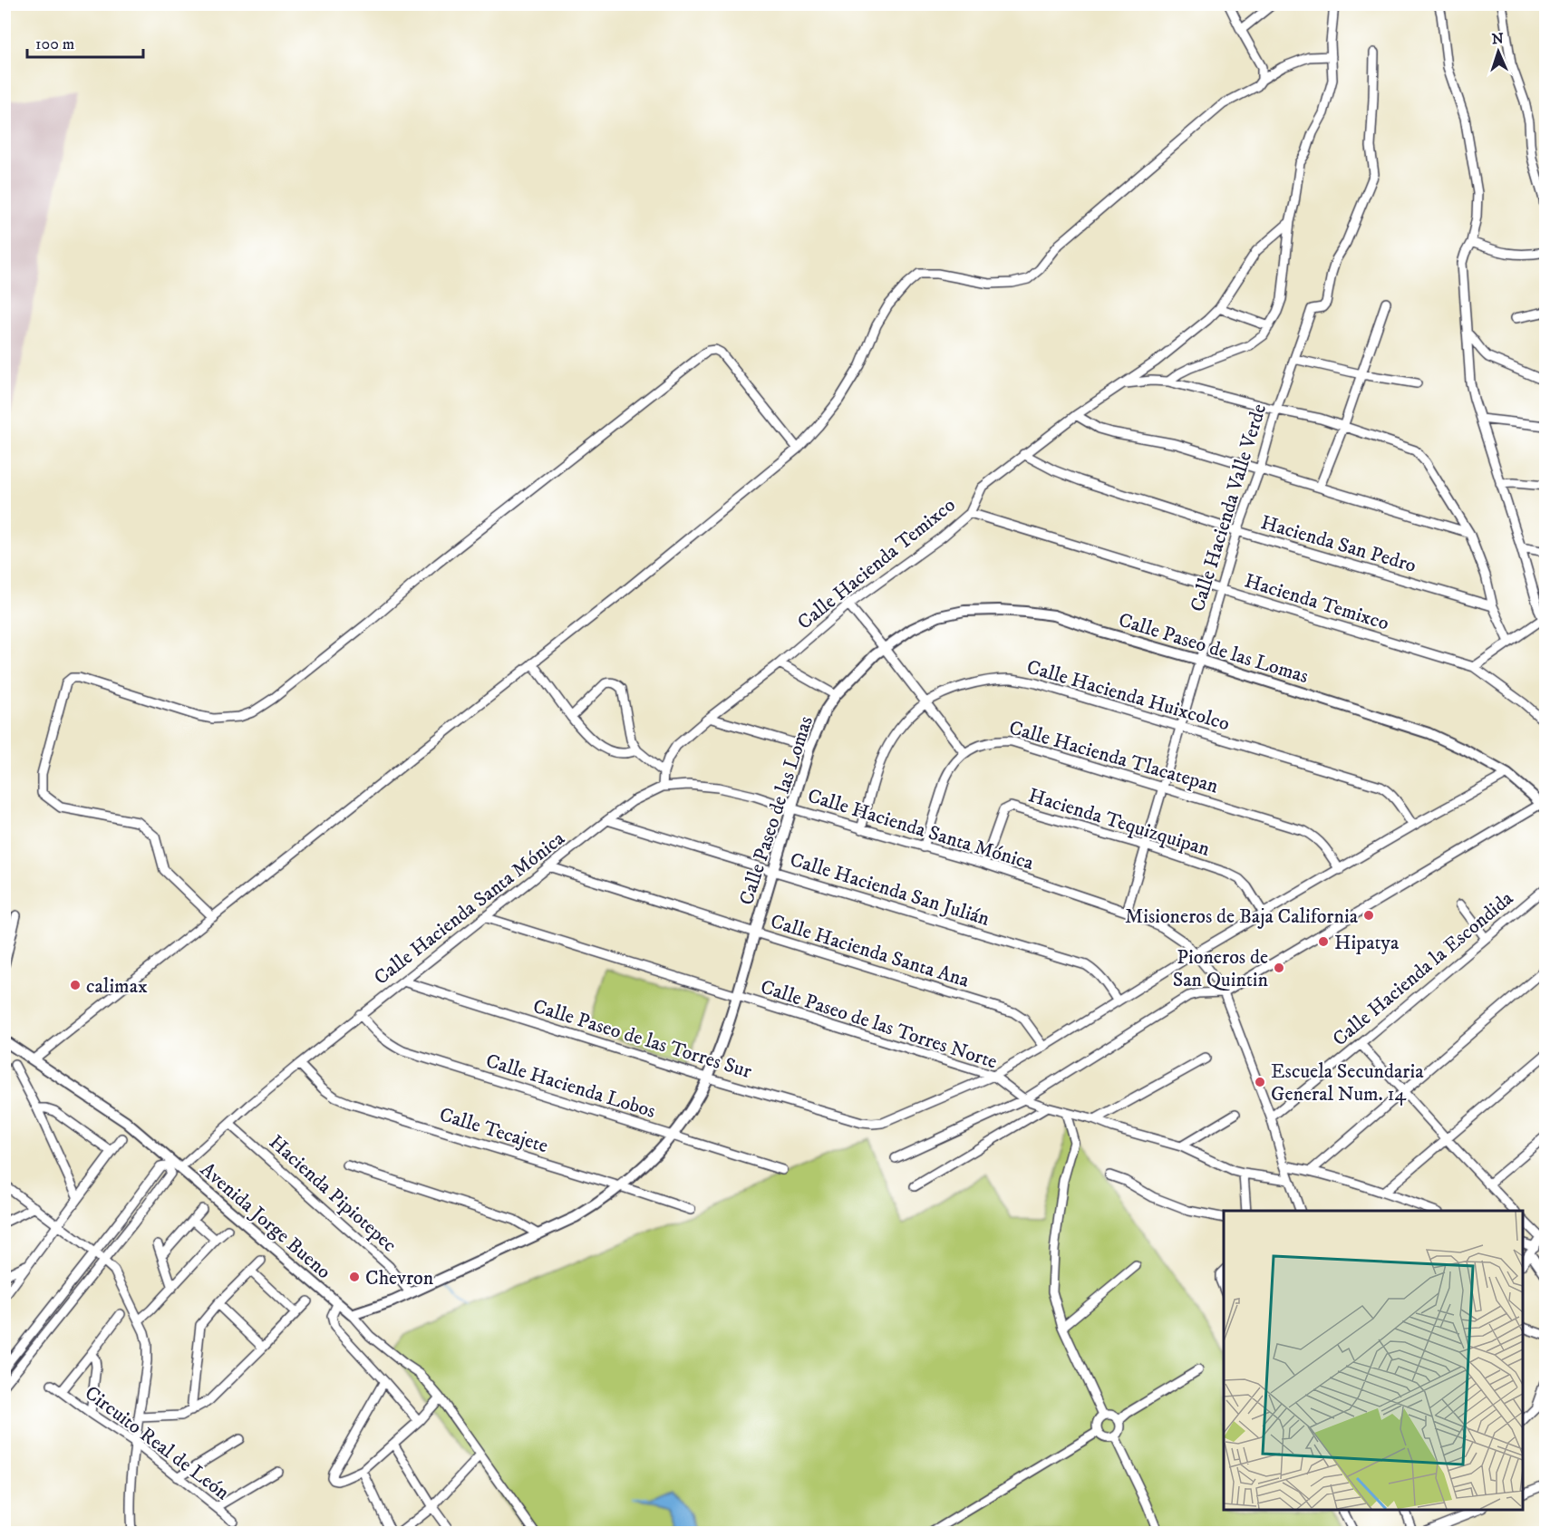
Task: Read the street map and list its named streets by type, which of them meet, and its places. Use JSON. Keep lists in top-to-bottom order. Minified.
{"streets":{"main road":["Calle Paseo de las Lomas","Avenida Jorge Bueno"],"street":["Calle Hacienda Valle Verde","Hacienda San Pedro","Calle Hacienda Temixco","Hacienda Temixco","Calle Hacienda Huixcolco","Calle Hacienda Tlacatepan","Hacienda Tequizquipan","Calle Hacienda Santa Mónica","Calle Hacienda San Julián","Calle Hacienda Santa Ana","Calle Hacienda la Escondida","Calle Paseo de las Torres Norte","Calle Paseo de las Torres Sur","Calle Hacienda Lobos","Calle Tecajete","Hacienda Pipiotepec","Circuito Real de León"]},"crossings":[["Calle Hacienda Valle Verde","Hacienda San Pedro"],["Calle Hacienda Valle Verde","Hacienda Temixco"],["Calle Hacienda Valle Verde","Calle Paseo de las Lomas"],["Calle Hacienda Valle Verde","Calle Hacienda Huixcolco"],["Calle Hacienda Valle Verde","Calle Hacienda Tlacatepan"],["Calle Hacienda Valle Verde","Hacienda Tequizquipan"],["Calle Hacienda Valle Verde","Calle Hacienda Santa Mónica"],["Hacienda San Pedro","Calle Hacienda Temixco"],["Calle Hacienda Temixco","Hacienda Temixco"],["Calle Hacienda Temixco","Calle Hacienda Santa Mónica"],["Calle Paseo de las Lomas","Calle Hacienda Santa Mónica"],["Calle Paseo de las Lomas","Calle Hacienda San Julián"],["Calle Paseo de las Lomas","Calle Hacienda Santa Ana"],["Calle Paseo de las Lomas","Calle Paseo de las Torres Norte"],["Calle Paseo de las Lomas","Calle Paseo de las Torres Sur"],["Calle Paseo de las Lomas","Calle Hacienda Lobos"],["Calle Paseo de las Lomas","Calle Tecajete"],["Calle Paseo de las Lomas","Hacienda Pipiotepec"],["Calle Paseo de las Lomas","Avenida Jorge Bueno"],["Calle Hacienda Huixcolco","Calle Hacienda Santa Mónica"],["Calle Hacienda Tlacatepan","Calle Hacienda Santa Mónica"],["Hacienda Tequizquipan","Calle Hacienda Santa Mónica"],["Calle Hacienda Santa Mónica","Calle Hacienda San Julián"],["Calle Hacienda Santa Mónica","Calle Hacienda Santa Ana"],["Calle Hacienda Santa Mónica","Calle Hacienda la Escondida"],["Calle Hacienda Santa Mónica","Calle Paseo de las Torres Norte"],["Calle Hacienda Santa Mónica","Calle Paseo de las Torres Sur"],["Calle Hacienda Santa Mónica","Calle Hacienda Lobos"],["Calle Hacienda Santa Mónica","Calle Tecajete"],["Calle Hacienda Santa Mónica","Hacienda Pipiotepec"],["Calle Hacienda Santa Mónica","Avenida Jorge Bueno"],["Calle Paseo de las Torres Norte","Calle Paseo de las Torres Sur"]],"places":["Misioneros de Baja California","Hipatya","Pioneros de San Quintin","calimax","Escuela Secundaria General Num. 14","Chevron"],"scale_bar":"100 m","north":"top"}
